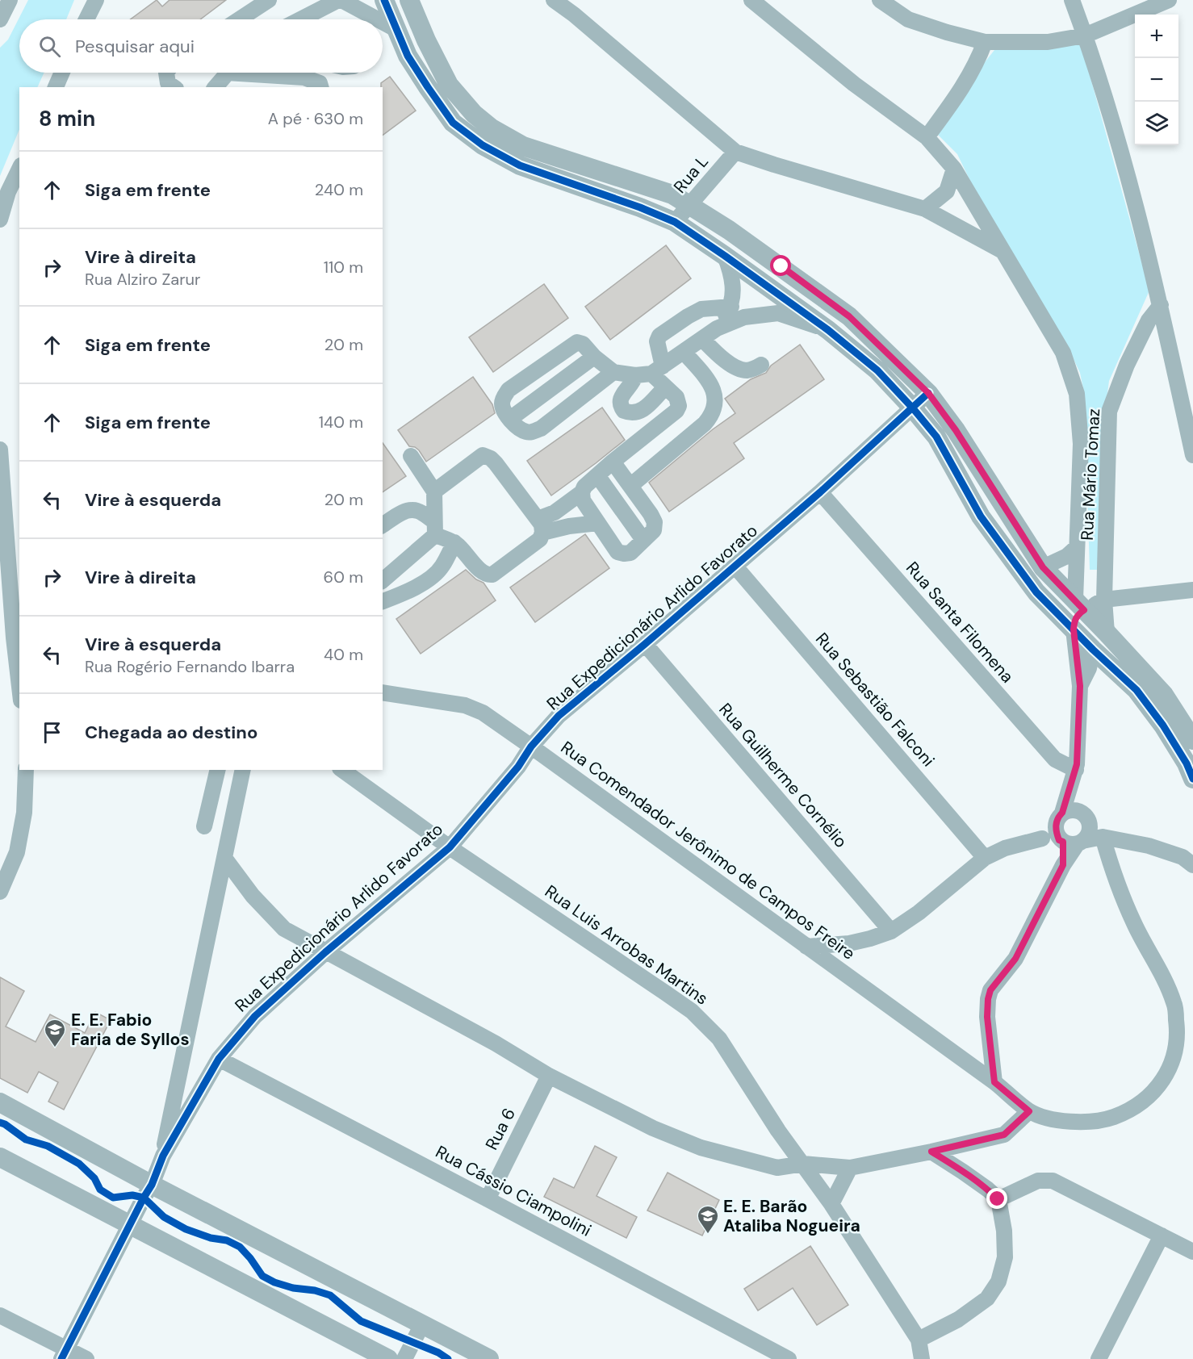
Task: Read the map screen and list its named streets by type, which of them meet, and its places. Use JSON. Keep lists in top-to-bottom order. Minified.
{"streets":{"street":["Rua L","Rua Mário Tomaz","Rua Expedicionário Arlido Favorato","Rua Santa Filomena","Rua Sebastião Falconi","Rua Guilherme Cornélio","Rua Comendador Jerônimo de Campos Freire","Rua Luis Arrobas Martins","Rua 6","Rua Cássio Ciampolini"]},"crossings":[["Rua Expedicionário Arlido Favorato","Rua Santa Filomena"],["Rua Expedicionário Arlido Favorato","Rua Sebastião Falconi"],["Rua Expedicionário Arlido Favorato","Rua Guilherme Cornélio"],["Rua Expedicionário Arlido Favorato","Rua Comendador Jerônimo de Campos Freire"],["Rua Expedicionário Arlido Favorato","Rua Luis Arrobas Martins"],["Rua Expedicionário Arlido Favorato","Rua Cássio Ciampolini"],["Rua 6","Rua Cássio Ciampolini"]],"places":{"school or university":["E. E. Fabio Faria de Syllos","E. E. Barão Ataliba Nogueira"]},"page":{"map_buttons":["+","−"],"search":"Pesquisar aqui","heading":["8 min","A pé · 630 m"],"list":[["Siga em frente","240 m"],["Vire à direita","Rua Alziro Zarur","110 m"],["Siga em frente","20 m"],["Siga em frente","140 m"],["Vire à esquerda","20 m"],["Vire à direita","60 m"],["Vire à esquerda","Rua Rogério Fernando Ibarra","40 m"],"Chegada ao destino"]}}
